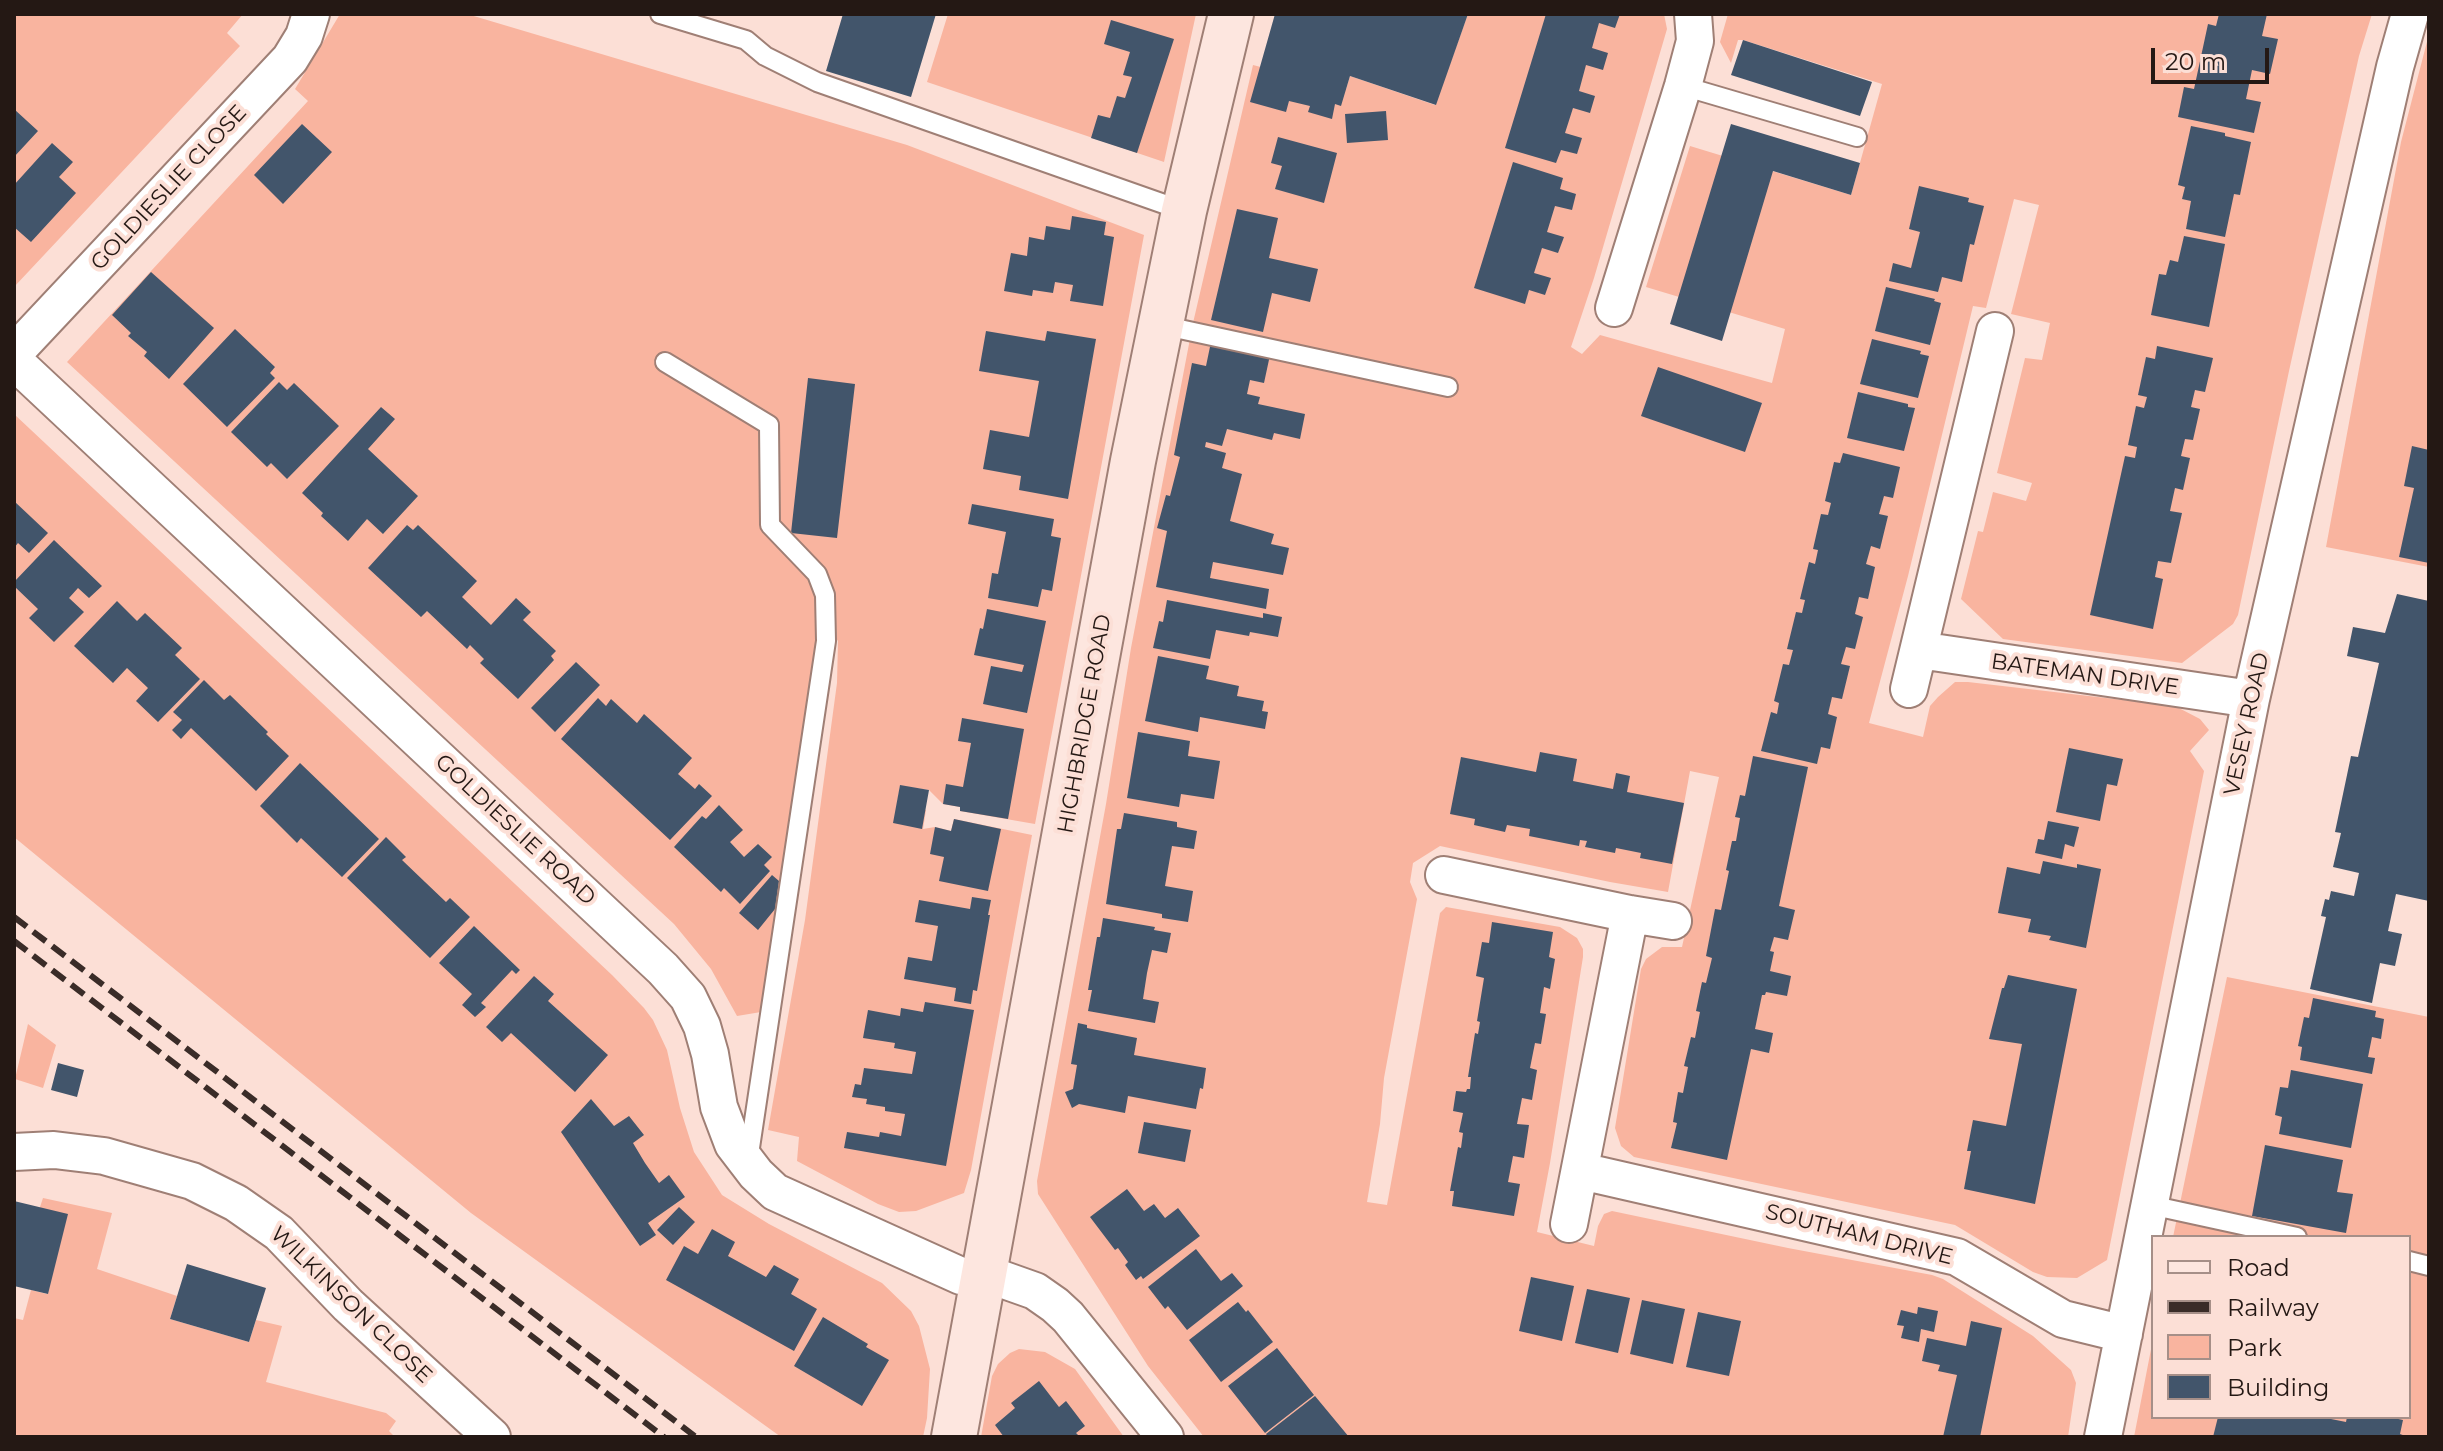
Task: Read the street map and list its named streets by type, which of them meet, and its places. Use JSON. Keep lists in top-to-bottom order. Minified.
{"streets":{"street":["GOLDIESLIE CLOSE","BATEMAN DRIVE","HIGHBRIDGE ROAD","VESEY ROAD","GOLDIESLIE ROAD","SOUTHAM DRIVE","WILKINSON CLOSE"]},"crossings":[["BATEMAN DRIVE","VESEY ROAD"],["HIGHBRIDGE ROAD","GOLDIESLIE ROAD"],["VESEY ROAD","SOUTHAM DRIVE"]],"legend":["Road","Railway","Park","Building"],"scale_bar":"20 m"}
